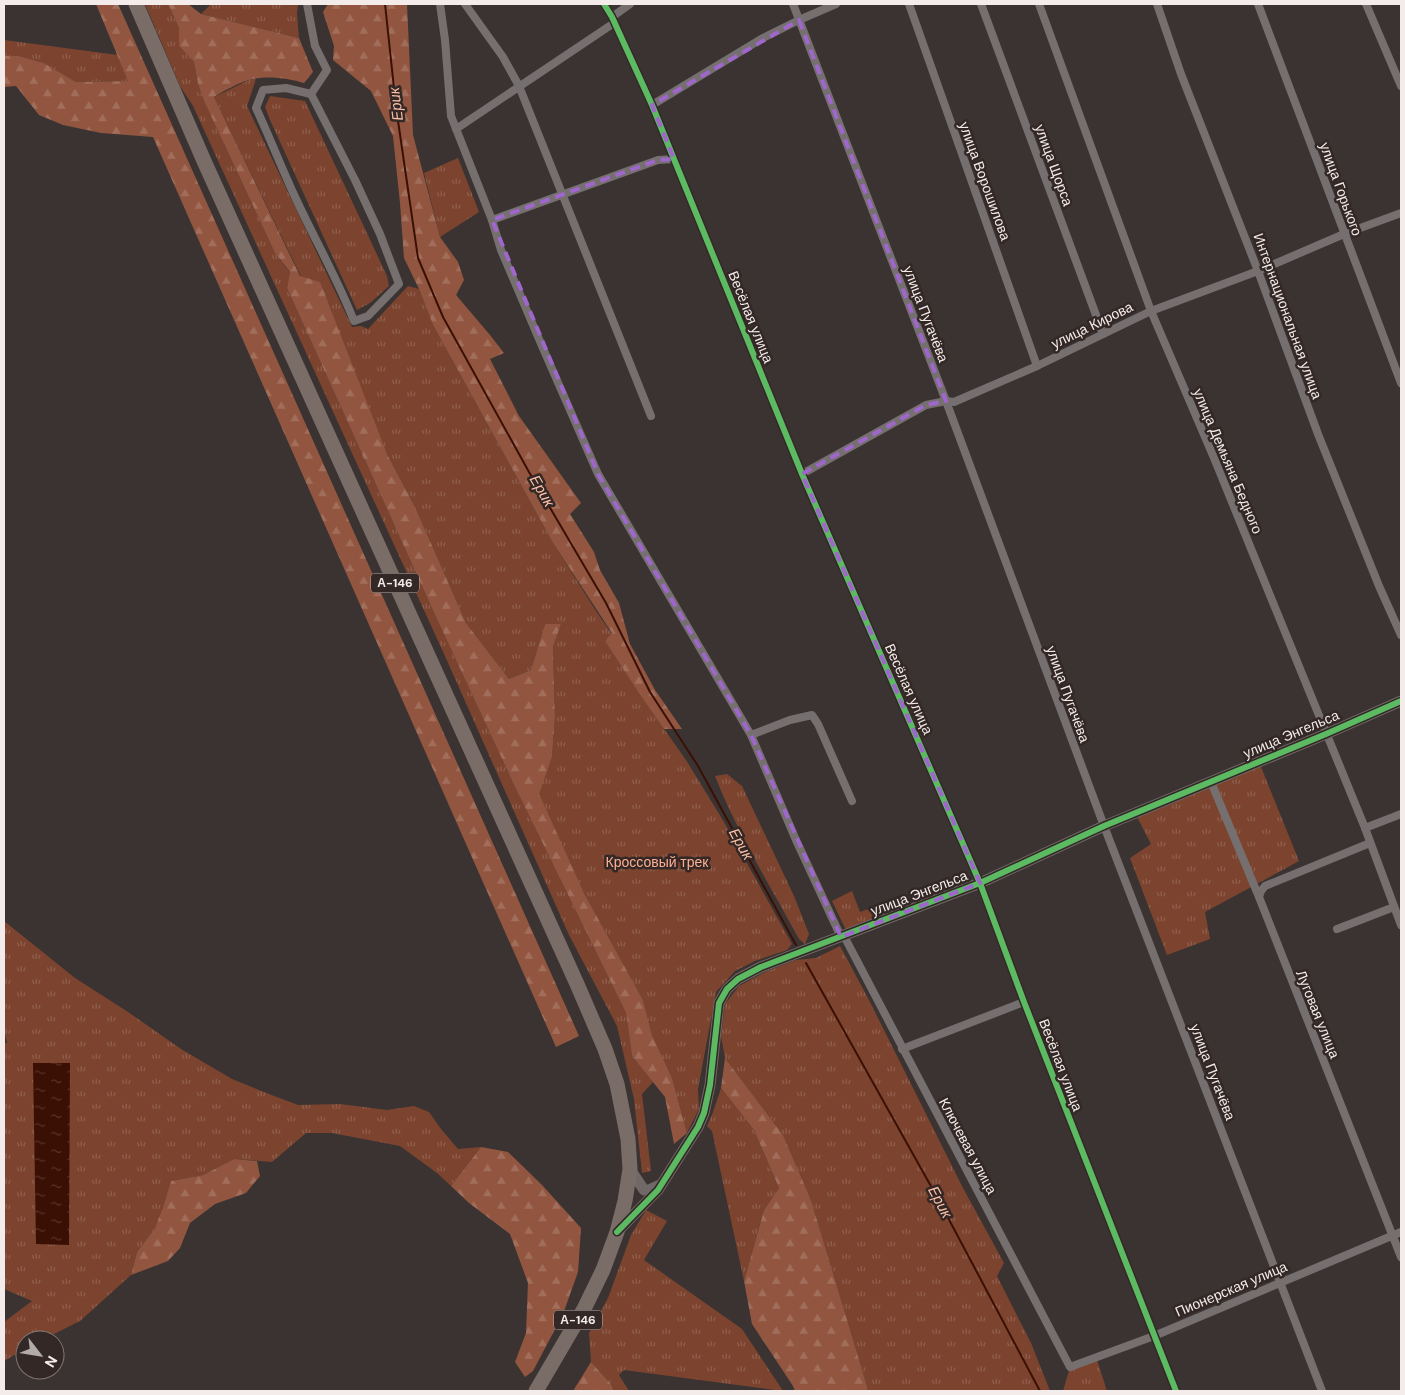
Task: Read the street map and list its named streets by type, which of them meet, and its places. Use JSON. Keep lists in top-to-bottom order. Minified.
{"streets":{"highway":["А-146"],"street":["улица Щорса","улица Ворошилова","улица Горького","улица Пугачёва","Интернациональная улица","Весёлая улица","улица Кирова","улица Демьяна Бедного","улица Энгельса","Луговая улица","Ключевая улица","Пионерская улица"]},"crossings":[["улица Щорса","улица Кирова"],["улица Ворошилова","улица Кирова"],["улица Горького","улица Кирова"],["улица Пугачёва","улица Кирова"],["улица Пугачёва","улица Энгельса"],["улица Пугачёва","Пионерская улица"],["Интернациональная улица","улица Кирова"],["Весёлая улица","улица Кирова"],["Весёлая улица","улица Энгельса"],["Весёлая улица","Пионерская улица"],["улица Кирова","улица Демьяна Бедного"],["улица Демьяна Бедного","улица Энгельса"],["А-146","улица Энгельса"],["улица Энгельса","Луговая улица"],["улица Энгельса","Ключевая улица"],["Луговая улица","Пионерская улица"],["Ключевая улица","Пионерская улица"]],"water":["Ерик"],"parks":["Кроссовый трек"],"north":"bottom right"}
